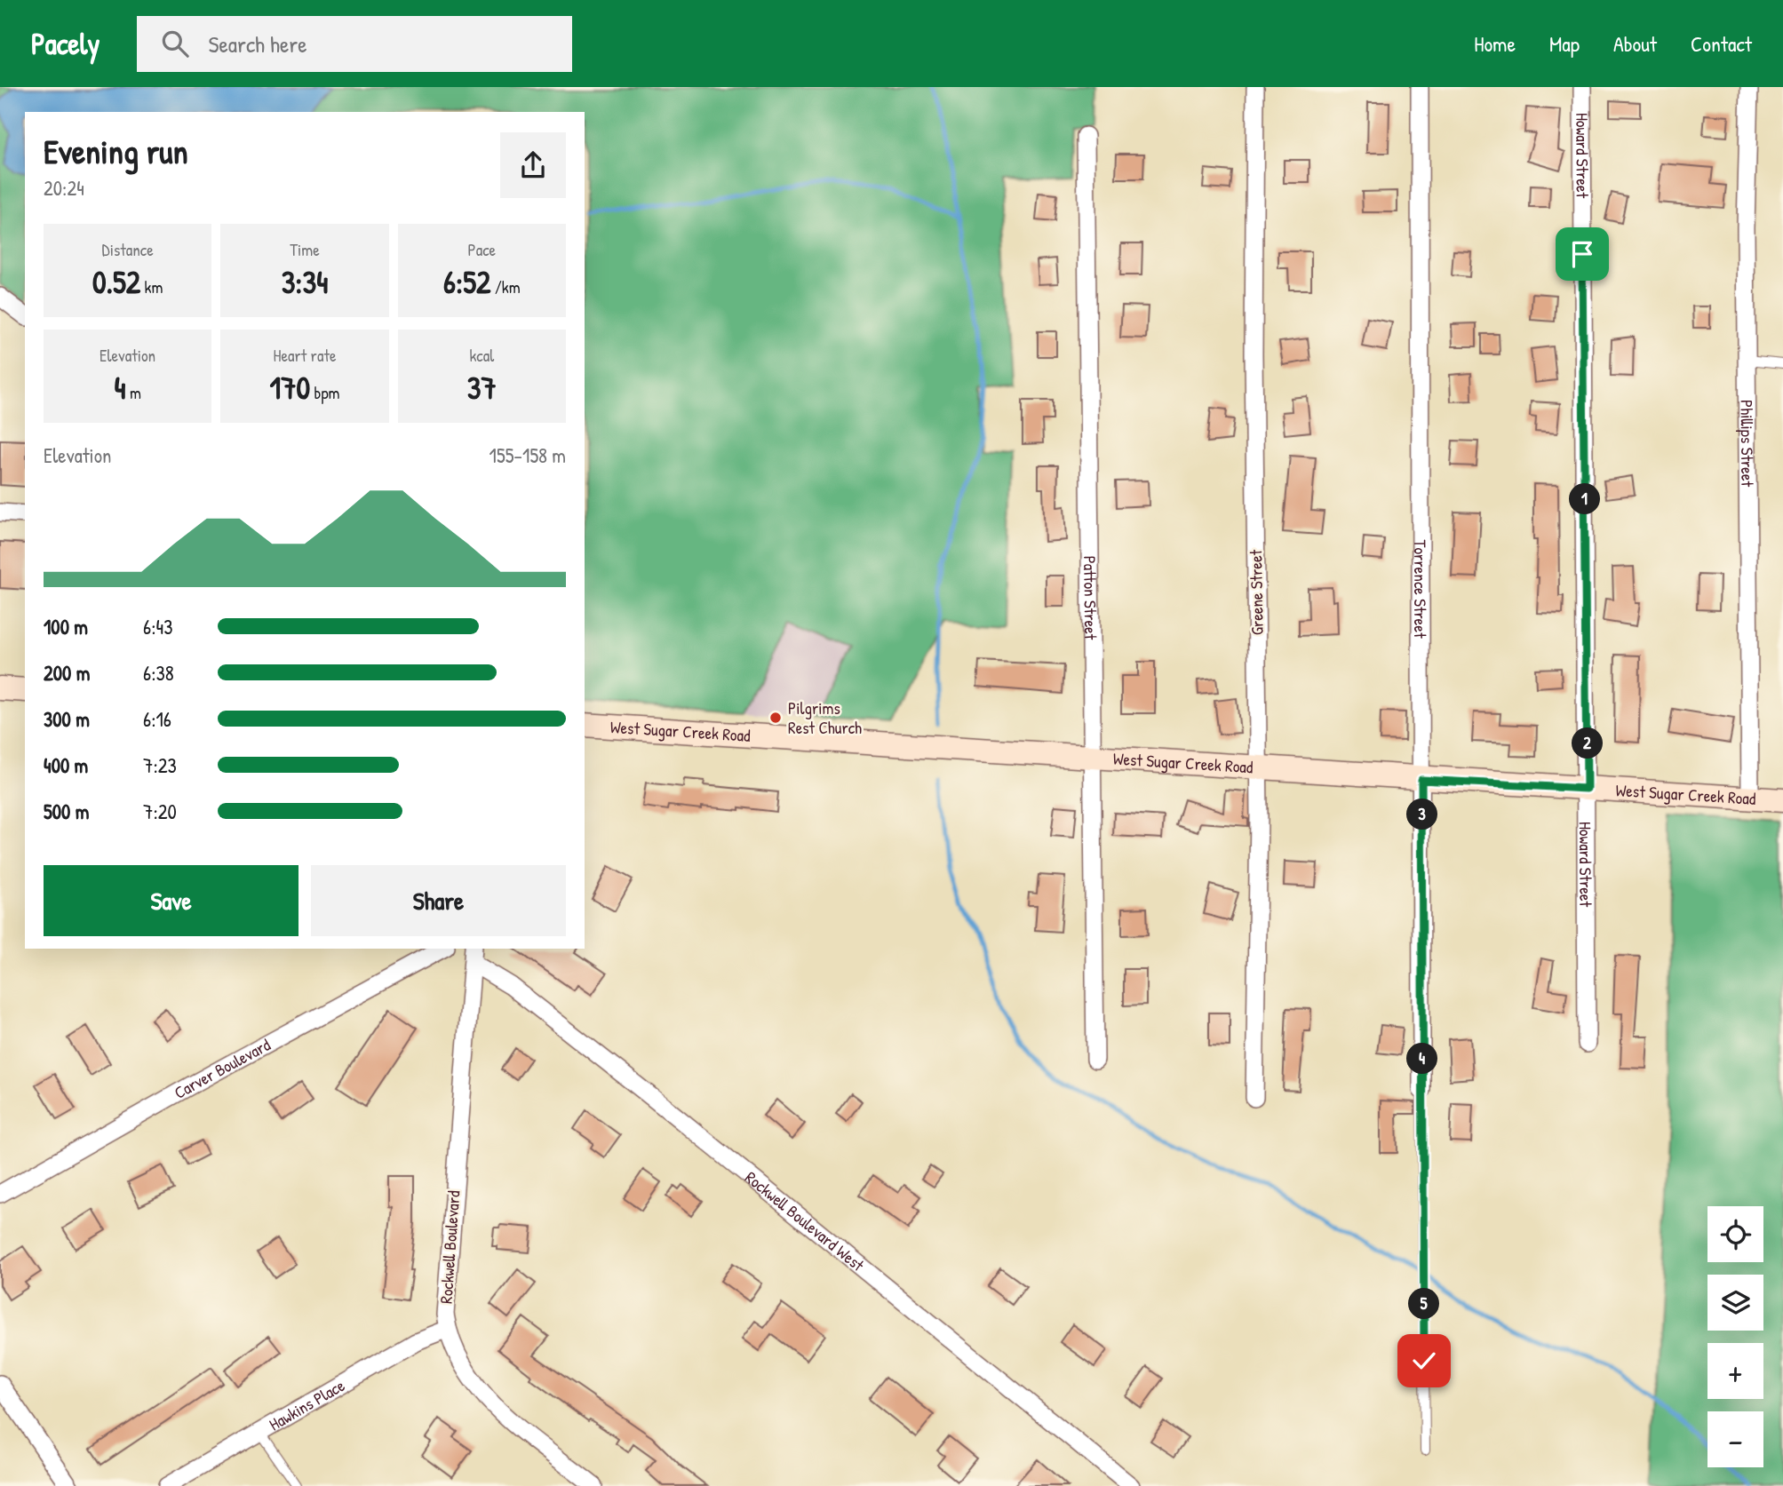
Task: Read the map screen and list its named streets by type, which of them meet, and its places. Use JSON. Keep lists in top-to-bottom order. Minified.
{"streets":{"main road":["West Sugar Creek Road"],"street":["Howard Street","Phillips Street","Torrence Street","Greene Street","Patton Street","Carver Boulevard","Rockwell Boulevard West","Rockwell Boulevard","Hawkins Place"]},"crossings":[["Howard Street","West Sugar Creek Road"],["Phillips Street","West Sugar Creek Road"],["Torrence Street","West Sugar Creek Road"],["Greene Street","West Sugar Creek Road"],["Patton Street","West Sugar Creek Road"],["Rockwell Boulevard West","Rockwell Boulevard"],["Rockwell Boulevard","Hawkins Place"]],"places":["Pilgrims Rest Church"],"page":{"header":"Pacely","search":"Search here","nav":["Home","Map","About","Contact"],"heading":["Evening run","20:24"],"stats":[["Distance","0.52 km"],["Time","3:34"],["Pace","6:52 /km"],["Elevation","4 m"],["Heart rate","170 bpm"],["kcal","37"]],"chart":["Elevation","155–158 m"],"pins":["1","2","3","4","5"],"list":[{"name":"100 m","note":"6:43"},{"name":"200 m","note":"6:38"},{"name":"300 m","note":"6:16"},{"name":"400 m","note":"7:23"},{"name":"500 m","note":"7:20"}],"buttons":["Save","Share"],"map_buttons":["+","−"]}}
